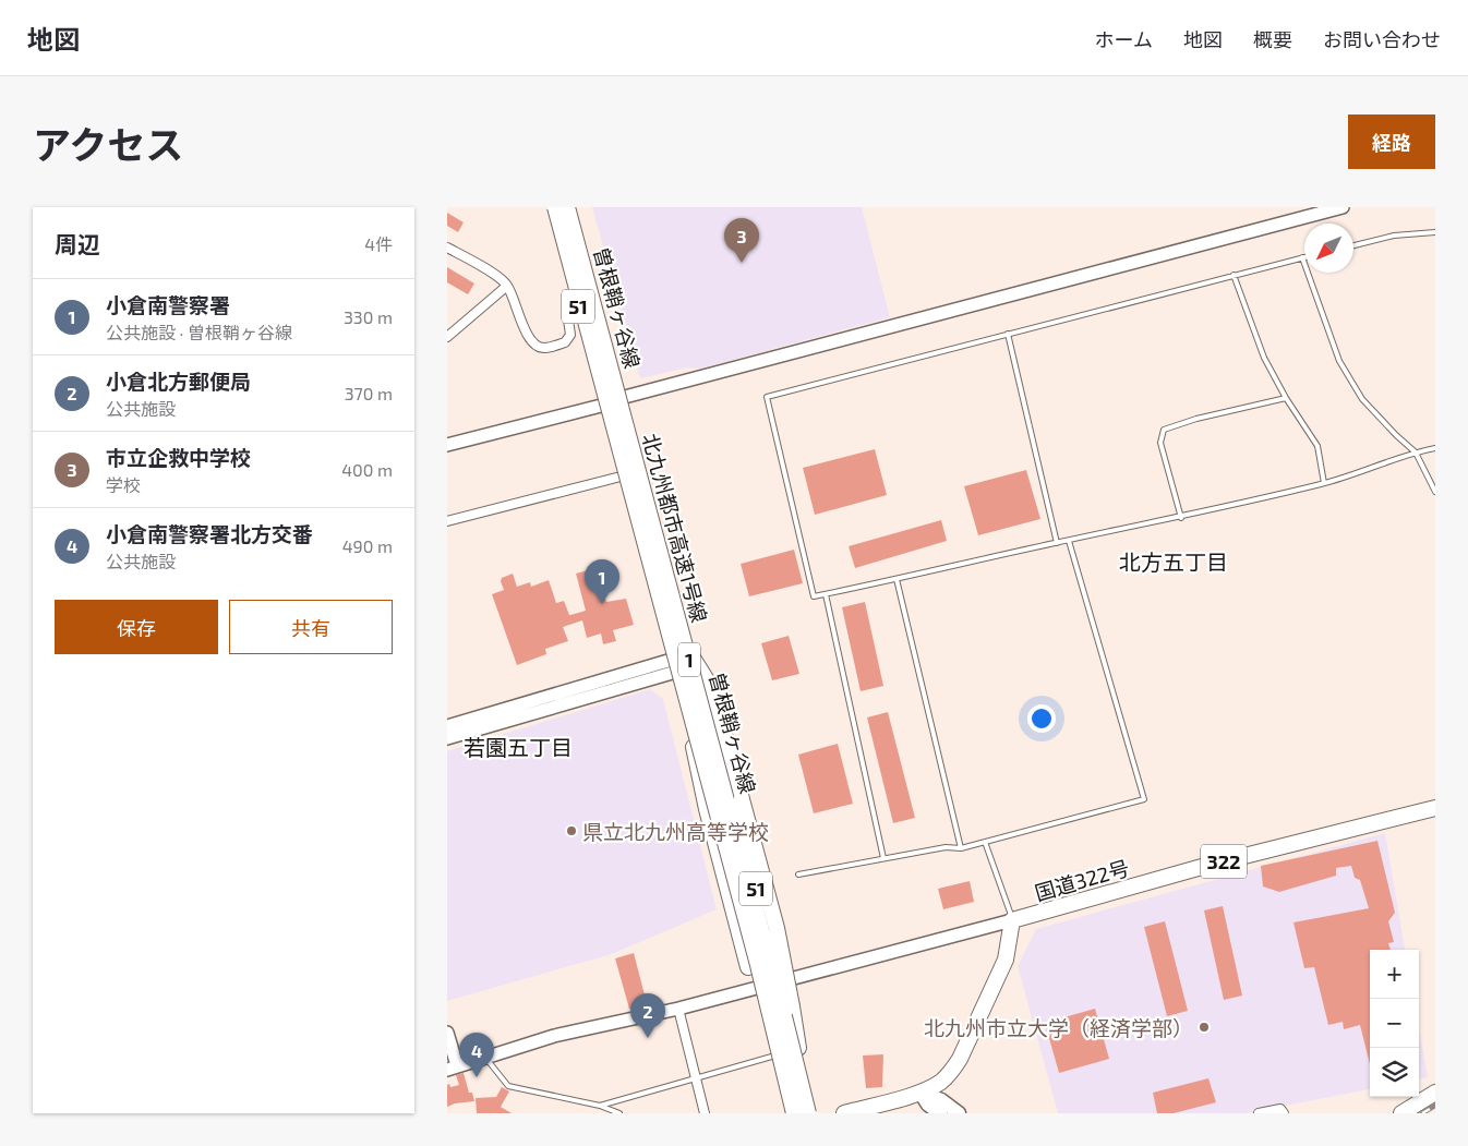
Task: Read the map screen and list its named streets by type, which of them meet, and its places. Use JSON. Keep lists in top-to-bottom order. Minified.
{"streets":{"highway":["北九州都市高速1号線","1","322","国道322号"],"main road":["51","曽根鞘ヶ谷線"]},"crossings":[["曽根鞘ヶ谷線","北九州都市高速1号線"]],"districts":["北方五丁目","若園五丁目"],"places":["県立北九州高等学校","北九州市立大学（経済学部）"],"north":"bottom left","page":{"header":"地図","nav":["ホーム","地図","概要","お問い合わせ"],"title":"アクセス","buttons":["経路",["保存","共有"]],"heading":["周辺","4件"],"pins":["3","1","2","4"],"list":[{"mark":"1","name":"小倉南警察署","note":"公共施設 · 曽根鞘ヶ谷線","value":"330 m"},{"mark":"2","name":"小倉北方郵便局","note":"公共施設","value":"370 m"},{"mark":"3","name":"市立企救中学校","note":"学校","value":"400 m"},{"mark":"4","name":"小倉南警察署北方交番","note":"公共施設","value":"490 m"}],"map_buttons":["+","−"]}}
